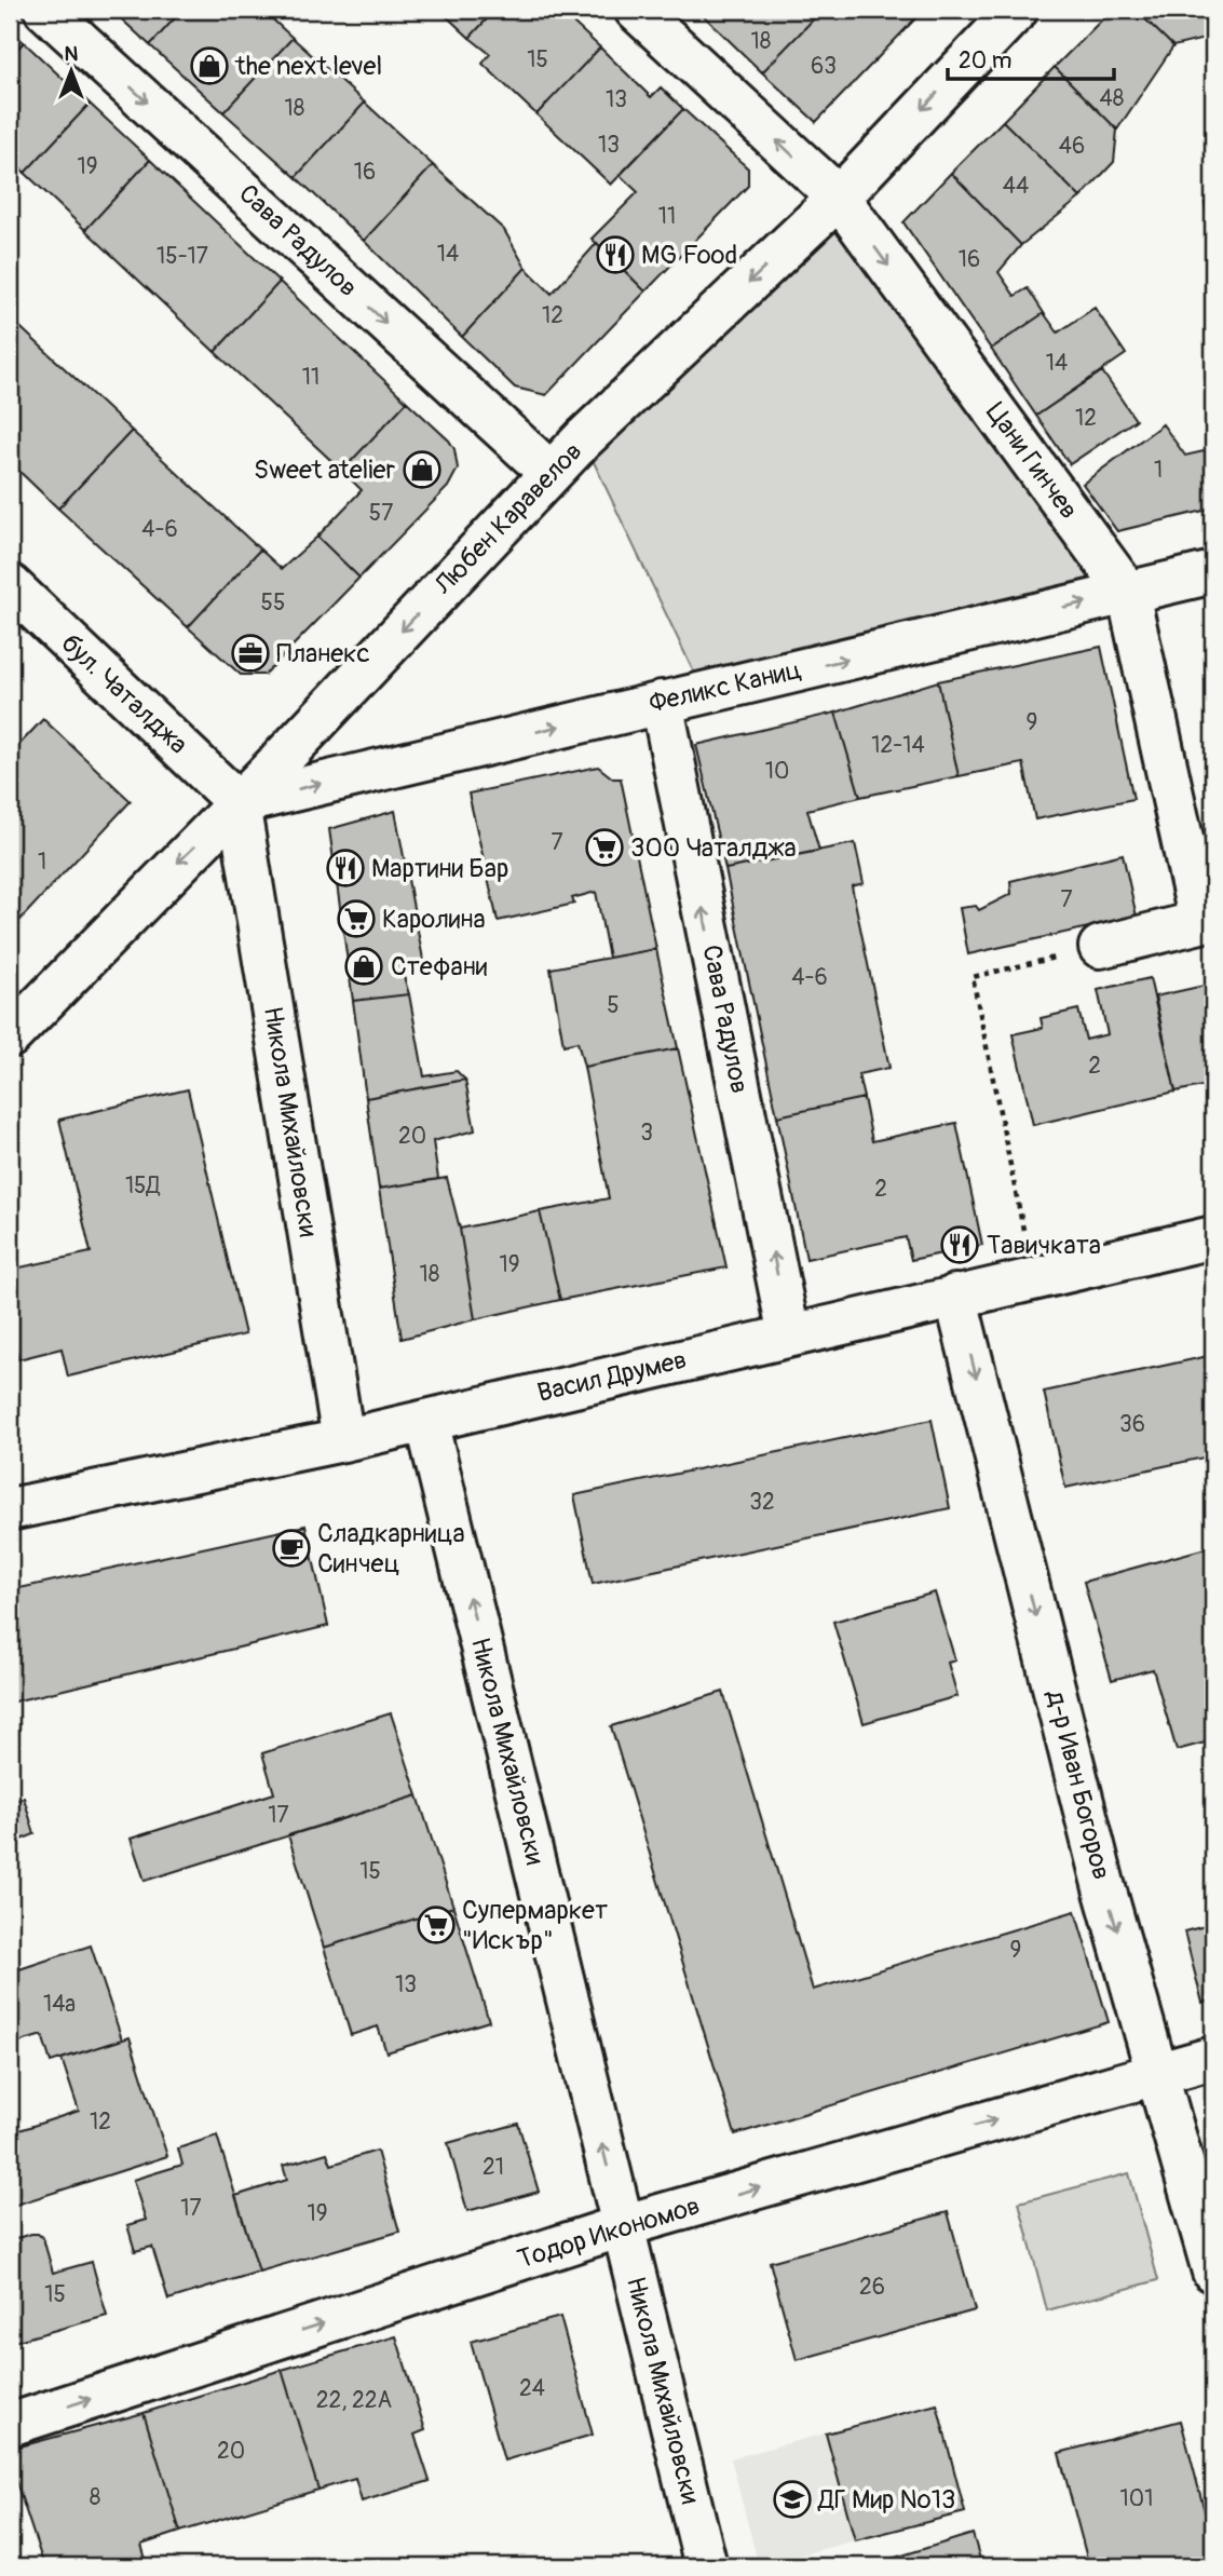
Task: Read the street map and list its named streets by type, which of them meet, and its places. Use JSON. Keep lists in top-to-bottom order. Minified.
{"streets":{"street":["Сава Радулов","Цани Гинчев","Любен Каравелов","Феликс Каниц","бул. Чаталджа","Никола Михайловски","Васил Друмев","д-р Иван Богоров","Тодор Икономов"]},"crossings":[["Сава Радулов","Любен Каравелов"],["Сава Радулов","Феликс Каниц"],["Сава Радулов","Васил Друмев"],["Цани Гинчев","Любен Каравелов"],["Цани Гинчев","Феликс Каниц"],["Любен Каравелов","Феликс Каниц"],["Любен Каравелов","бул. Чаталджа"],["Любен Каравелов","Никола Михайловски"],["Феликс Каниц","бул. Чаталджа"],["Феликс Каниц","Никола Михайловски"],["бул. Чаталджа","Никола Михайловски"],["Никола Михайловски","Васил Друмев"],["Никола Михайловски","Тодор Икономов"],["Васил Друмев","д-р Иван Богоров"],["д-р Иван Богоров","Тодор Икономов"]],"one_way":["Любен Каравелов","Феликс Каниц","Никола Михайловски","д-р Иван Богоров","Тодор Икономов"],"places":{"shop":["the next level","Sweet atelier","Стефани"],"restaurant":["MG Food","Мартини Бар","Тавичката"],"office":["Планекс"],"supermarket":["300 Чаталджа","Каролина","Супермаркет \"Искър\""],"cafe":["Сладкарница Синчец"],"school or university":["ДГ Мир №13"]},"house_numbers":["18","15","63","48","13","18","13","46","19","16","44","11","14","15-17","16","12","14","11","12","1","57","4-6","55","9","12-14","10","7","1","7","4-6","5","2","3","20","15Д","2","19","18","36","32","17","15","9","13","14a","12","21","17","19","26","15","24","22, 22А","20","8","101"],"scale_bar":"20 m","north":"top"}
